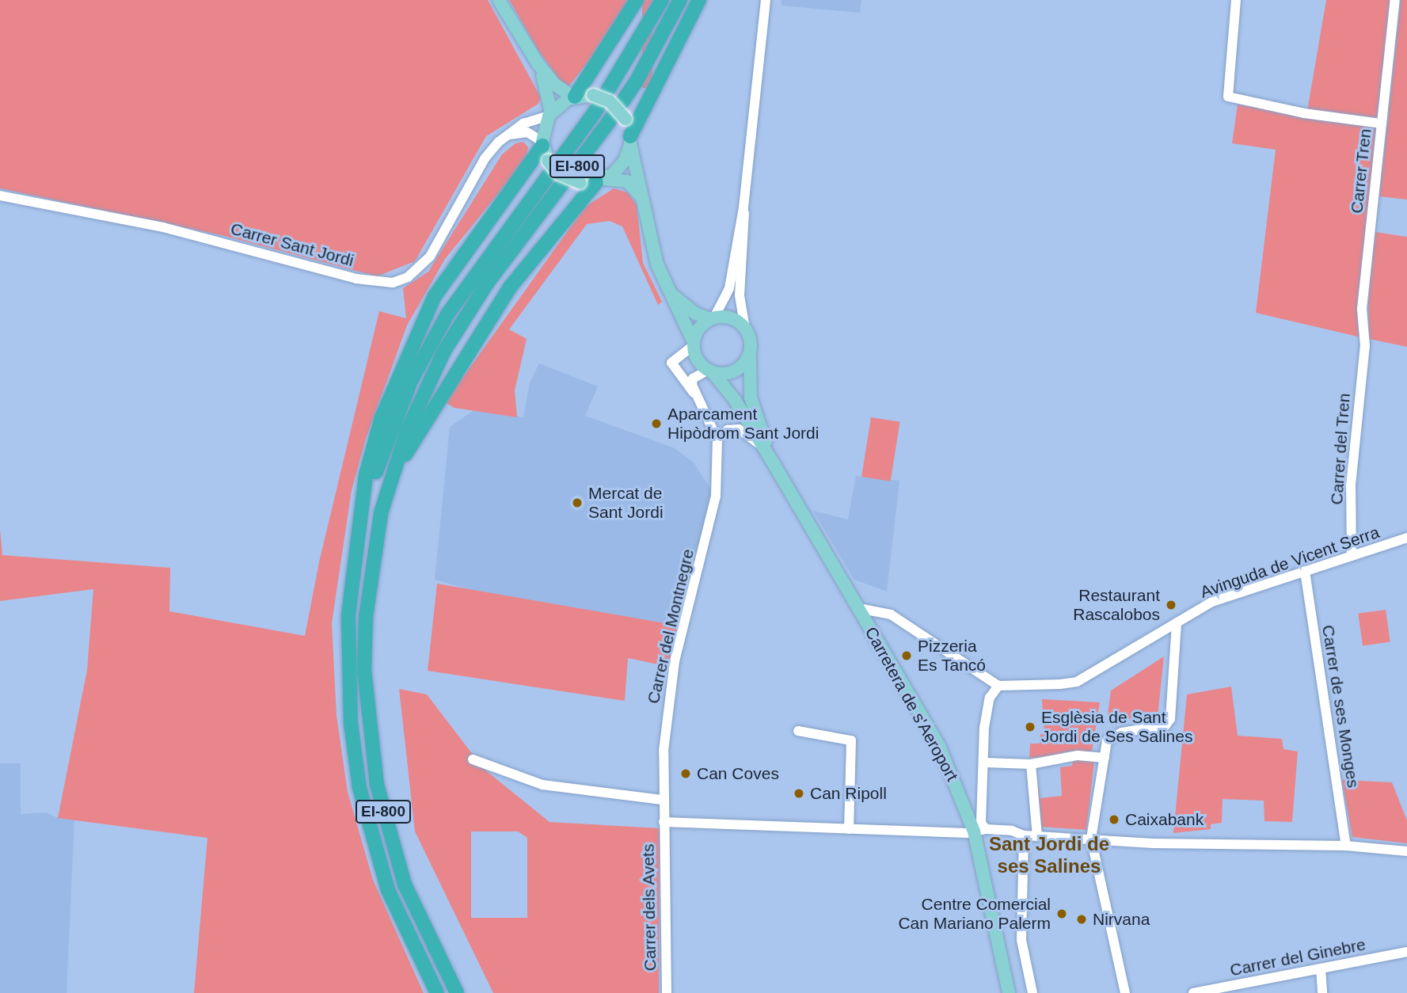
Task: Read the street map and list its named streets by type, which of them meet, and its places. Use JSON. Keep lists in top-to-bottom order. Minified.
{"streets":{"highway":["EI-800"],"main road":["Carretera de s'Aeroport"],"street":["Carrer Tren","Carrer Sant Jordi","Carrer del Tren","Avinguda de Vicent Serra","Carrer del Montnegre","Carrer de ses Monges","Carrer dels Avets","Carrer del Ginebre"]},"crossings":[["Carrer Tren","Carrer del Tren"],["Carrer del Tren","Avinguda de Vicent Serra"],["Avinguda de Vicent Serra","Carrer de ses Monges"],["Carrer del Montnegre","Carrer dels Avets"]],"districts":["Sant Jordi de ses Salines"],"places":["Aparcament Hipòdrom Sant Jordi","Mercat de Sant Jordi","Restaurant Rascalobos","Pizzeria Es Tancó","Esglèsia de Sant Jordi de Ses Salines","Can Coves","Can Ripoll","Caixabank","Centre Comercial Can Mariano Palerm","Nirvana"]}
